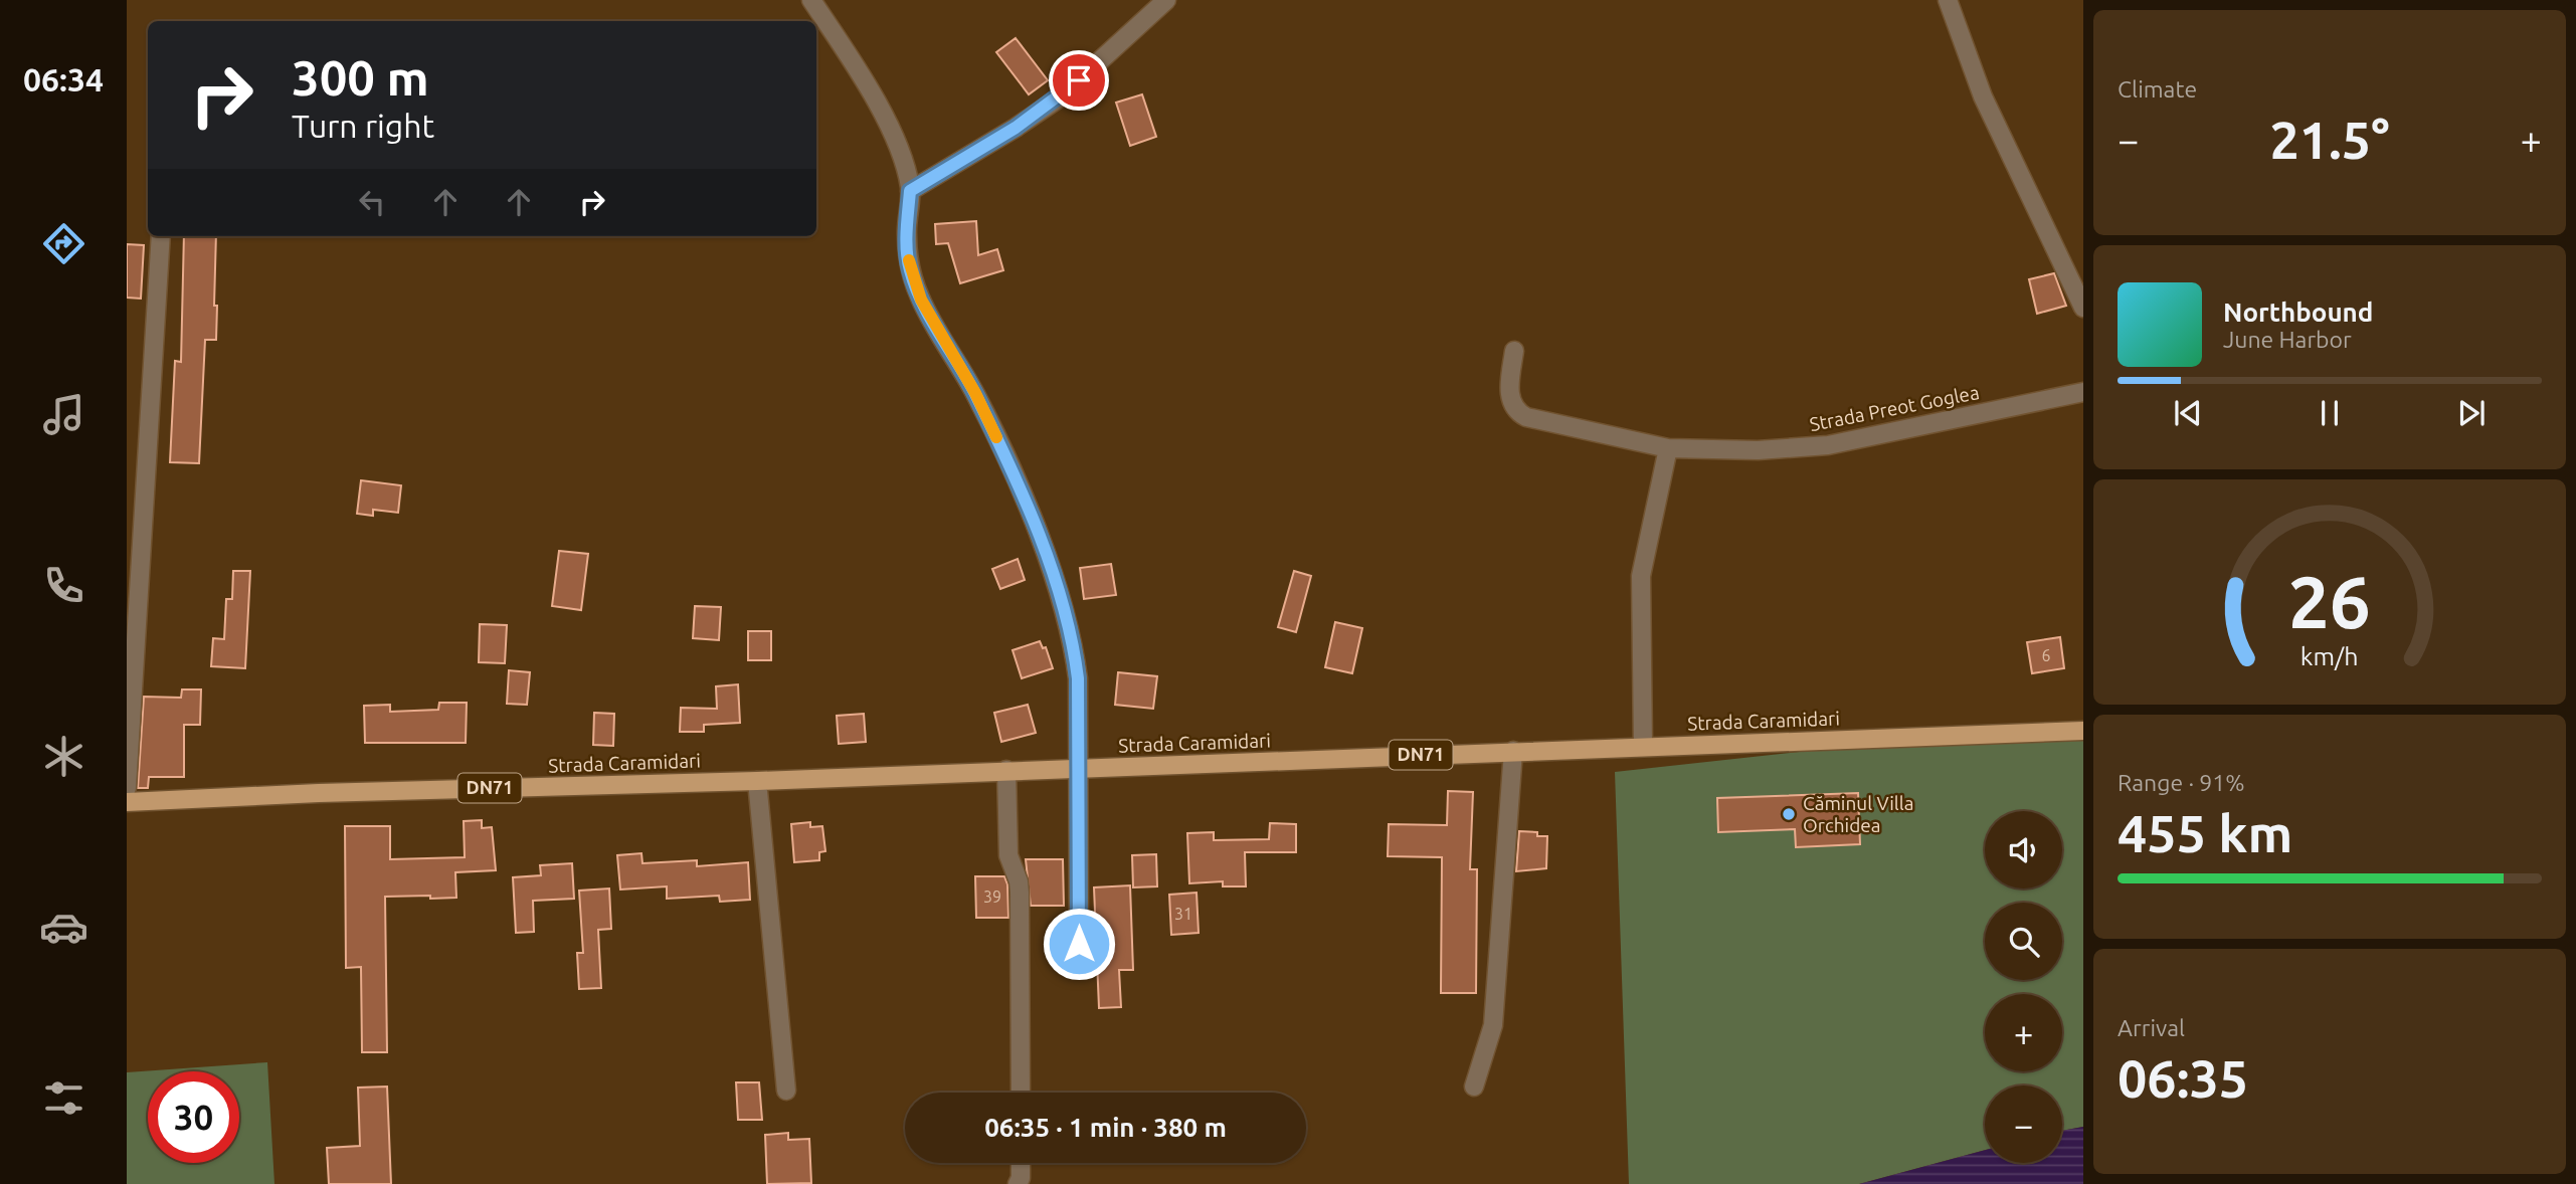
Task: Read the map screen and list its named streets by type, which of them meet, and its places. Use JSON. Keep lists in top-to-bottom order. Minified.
{"streets":{"main road":["Strada Caramidari","DN71"],"street":["Strada Preot Goglea"]},"places":["Căminul Villa Orchidea"],"house_numbers":["6","39","31"],"page":{"tabs":"06:34","tile":["Climate",["Range · 91%","455 km"],["Arrival","06:35"]],"turn":["300 m","Turn right"],"heat":["−","21.5°","+"],"song":["Northbound","June Harbor"],"map_buttons":["+","−"],"limit":"30","trip":"06:35 · 1 min · 380 m","gauge":["26","km/h"]}}
